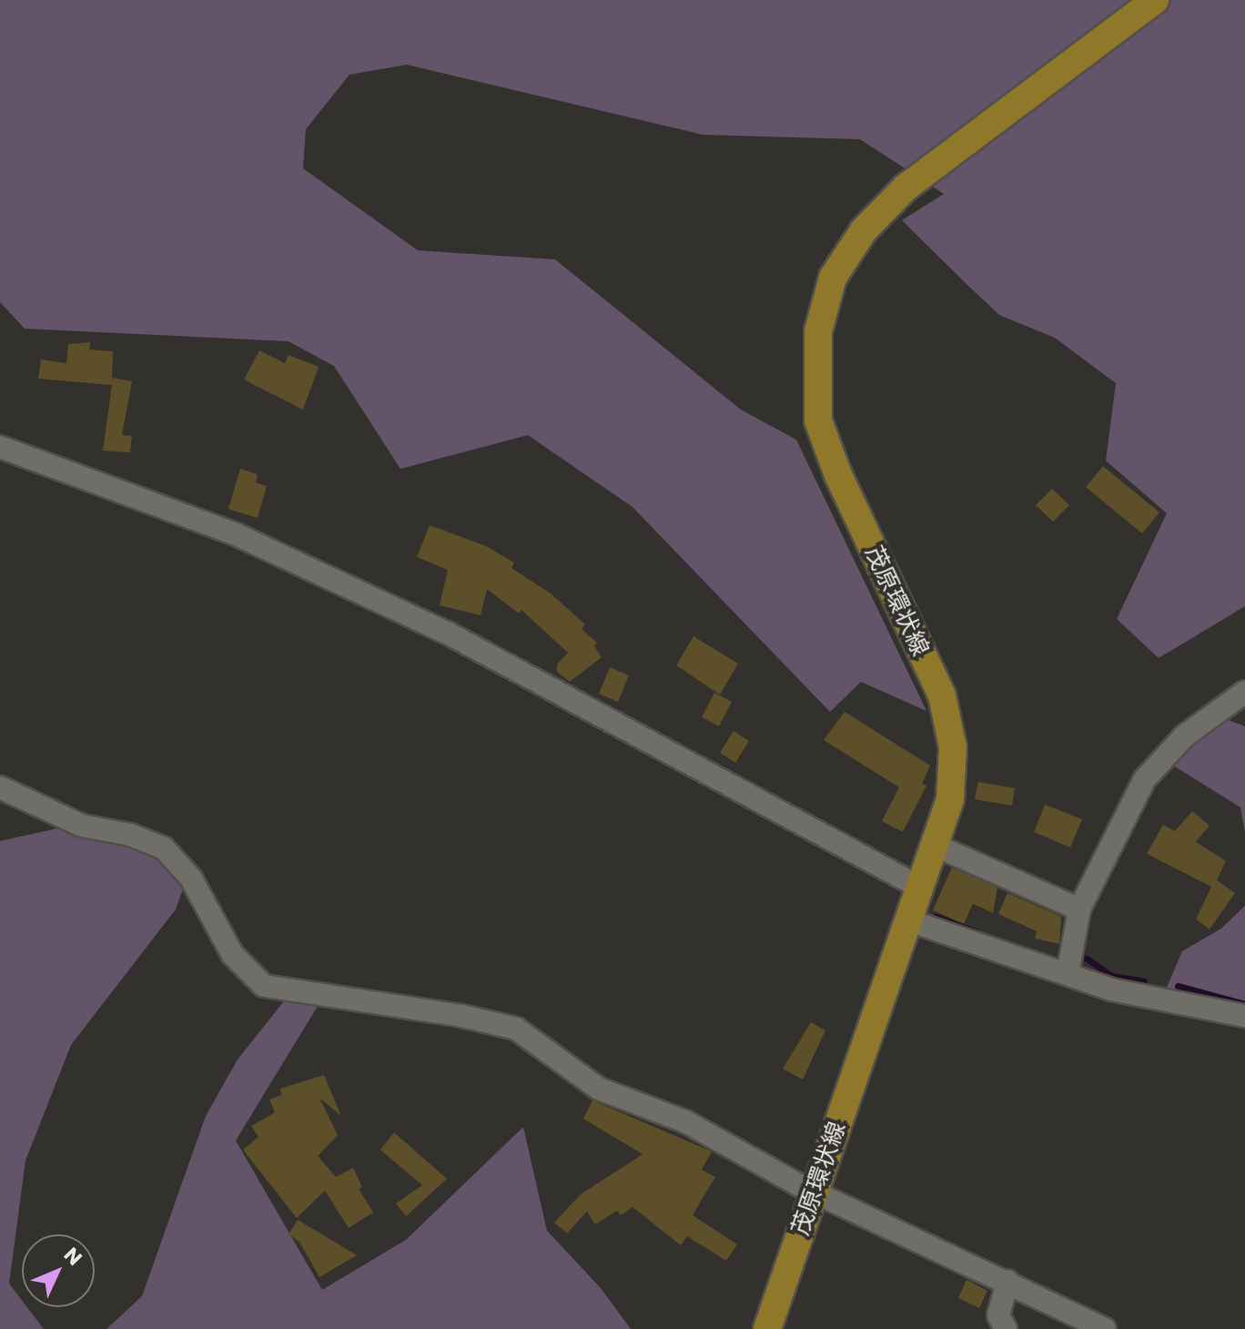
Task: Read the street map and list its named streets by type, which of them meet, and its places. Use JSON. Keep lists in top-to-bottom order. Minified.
{"streets":{"main road":["茂原環状線"]},"north":"top right"}
